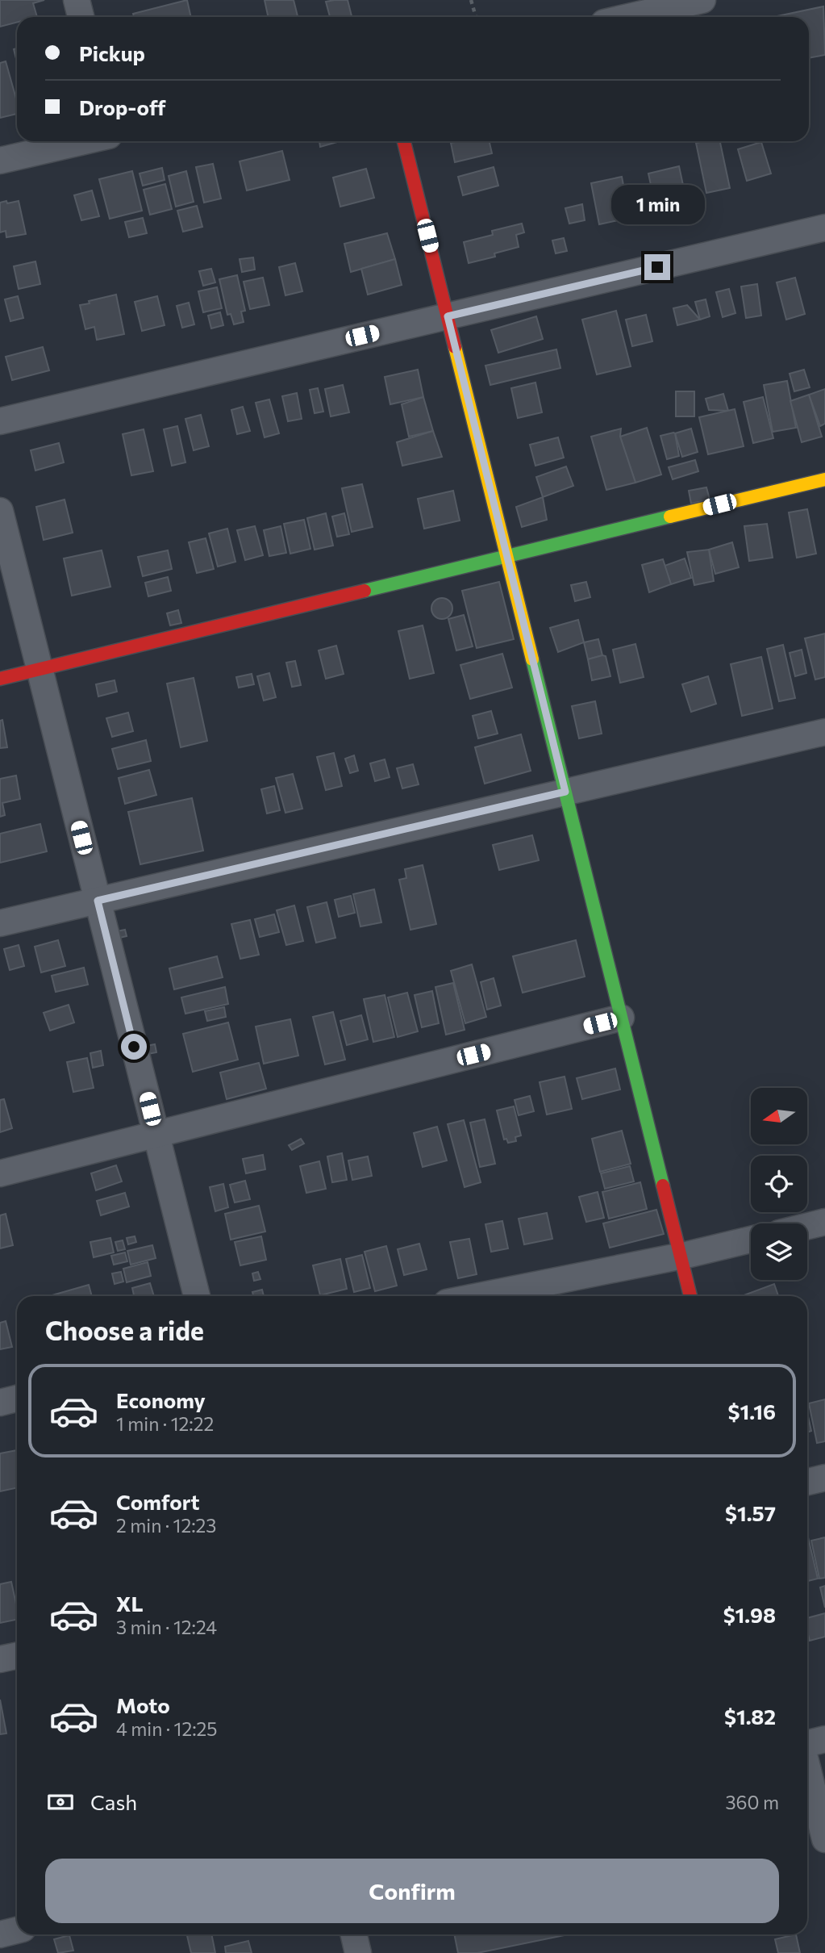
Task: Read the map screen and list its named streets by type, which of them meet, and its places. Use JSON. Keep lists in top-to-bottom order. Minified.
{"north":"left","page":{"banner":["Pickup","Drop-off"],"bubble":"1 min","heading":"Choose a ride","list":[{"name":"Economy","note":"1 min · 12:22","value":"$1.16"},{"name":"Comfort","note":"2 min · 12:23","value":"$1.57"},{"name":"XL","note":"3 min · 12:24","value":"$1.98"},{"name":"Moto","note":"4 min · 12:25","value":"$1.82"}],"pay":["Cash","360 m"],"buttons":"Confirm"}}
